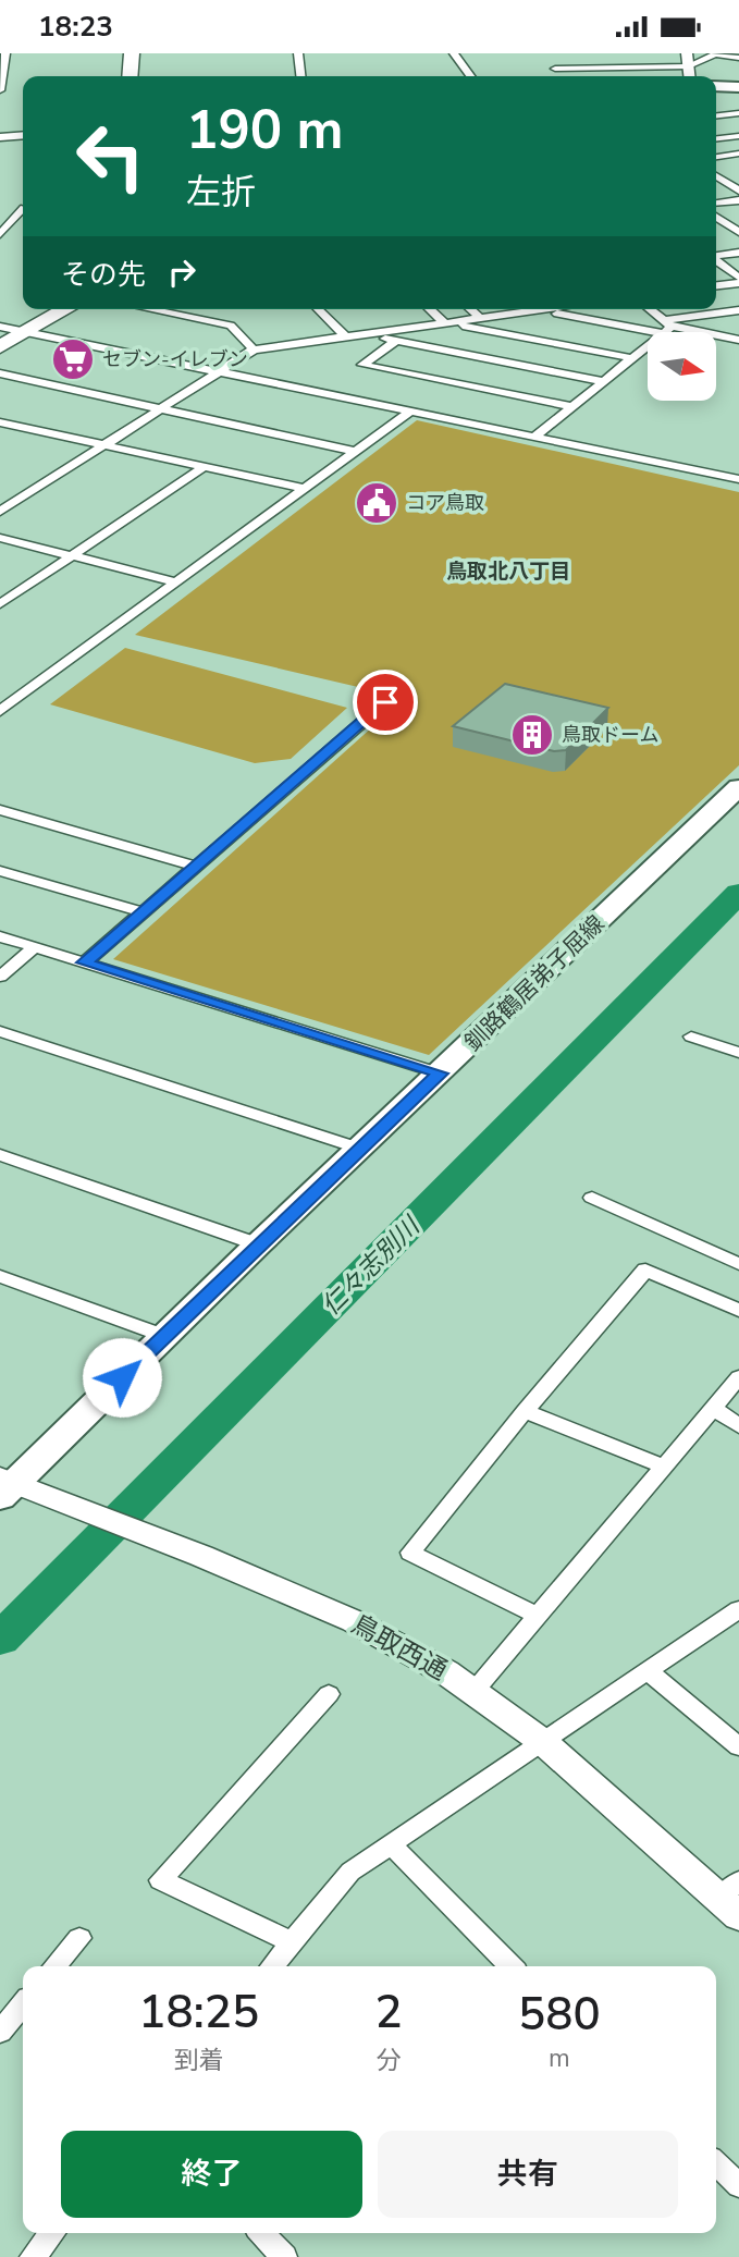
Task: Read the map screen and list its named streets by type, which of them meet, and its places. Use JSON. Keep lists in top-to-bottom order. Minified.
{"streets":{"main road":["釧路鶴居弟子屈線"],"street":["鳥取西通"]},"crossings":[["釧路鶴居弟子屈線","鳥取西通"]],"districts":["鳥取北八丁目"],"water":["仁々志別川"],"places":{"supermarket":["セブン-イレブン"],"public building":["コア鳥取"],"building":["鳥取ドーム"]},"north":"right","page":{"status":"18:23","turn":["190 m","左折"],"then":"その先","eta":["18:25","到着","2","分","580","m"],"buttons":["終了","共有"]}}
